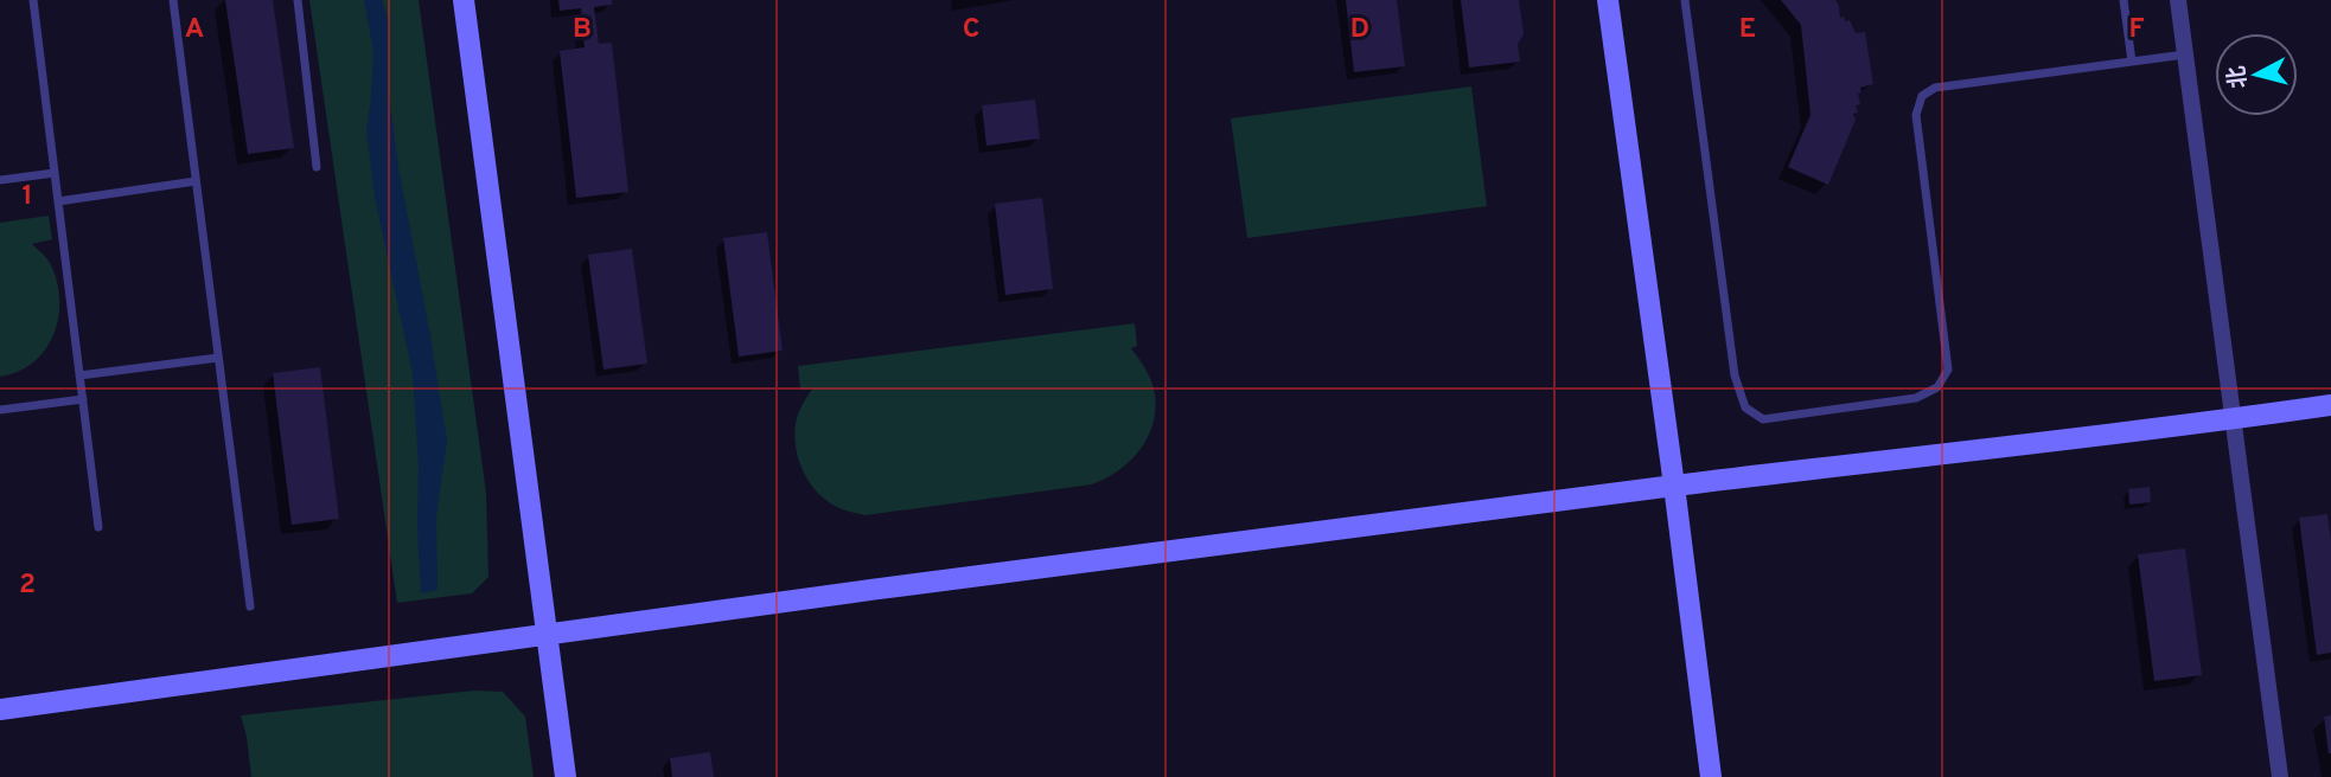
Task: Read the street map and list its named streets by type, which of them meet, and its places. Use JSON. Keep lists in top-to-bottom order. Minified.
{"north":"left","grid":{"columns":["A","B","C","D","E","F"],"rows":["1","2"]}}
